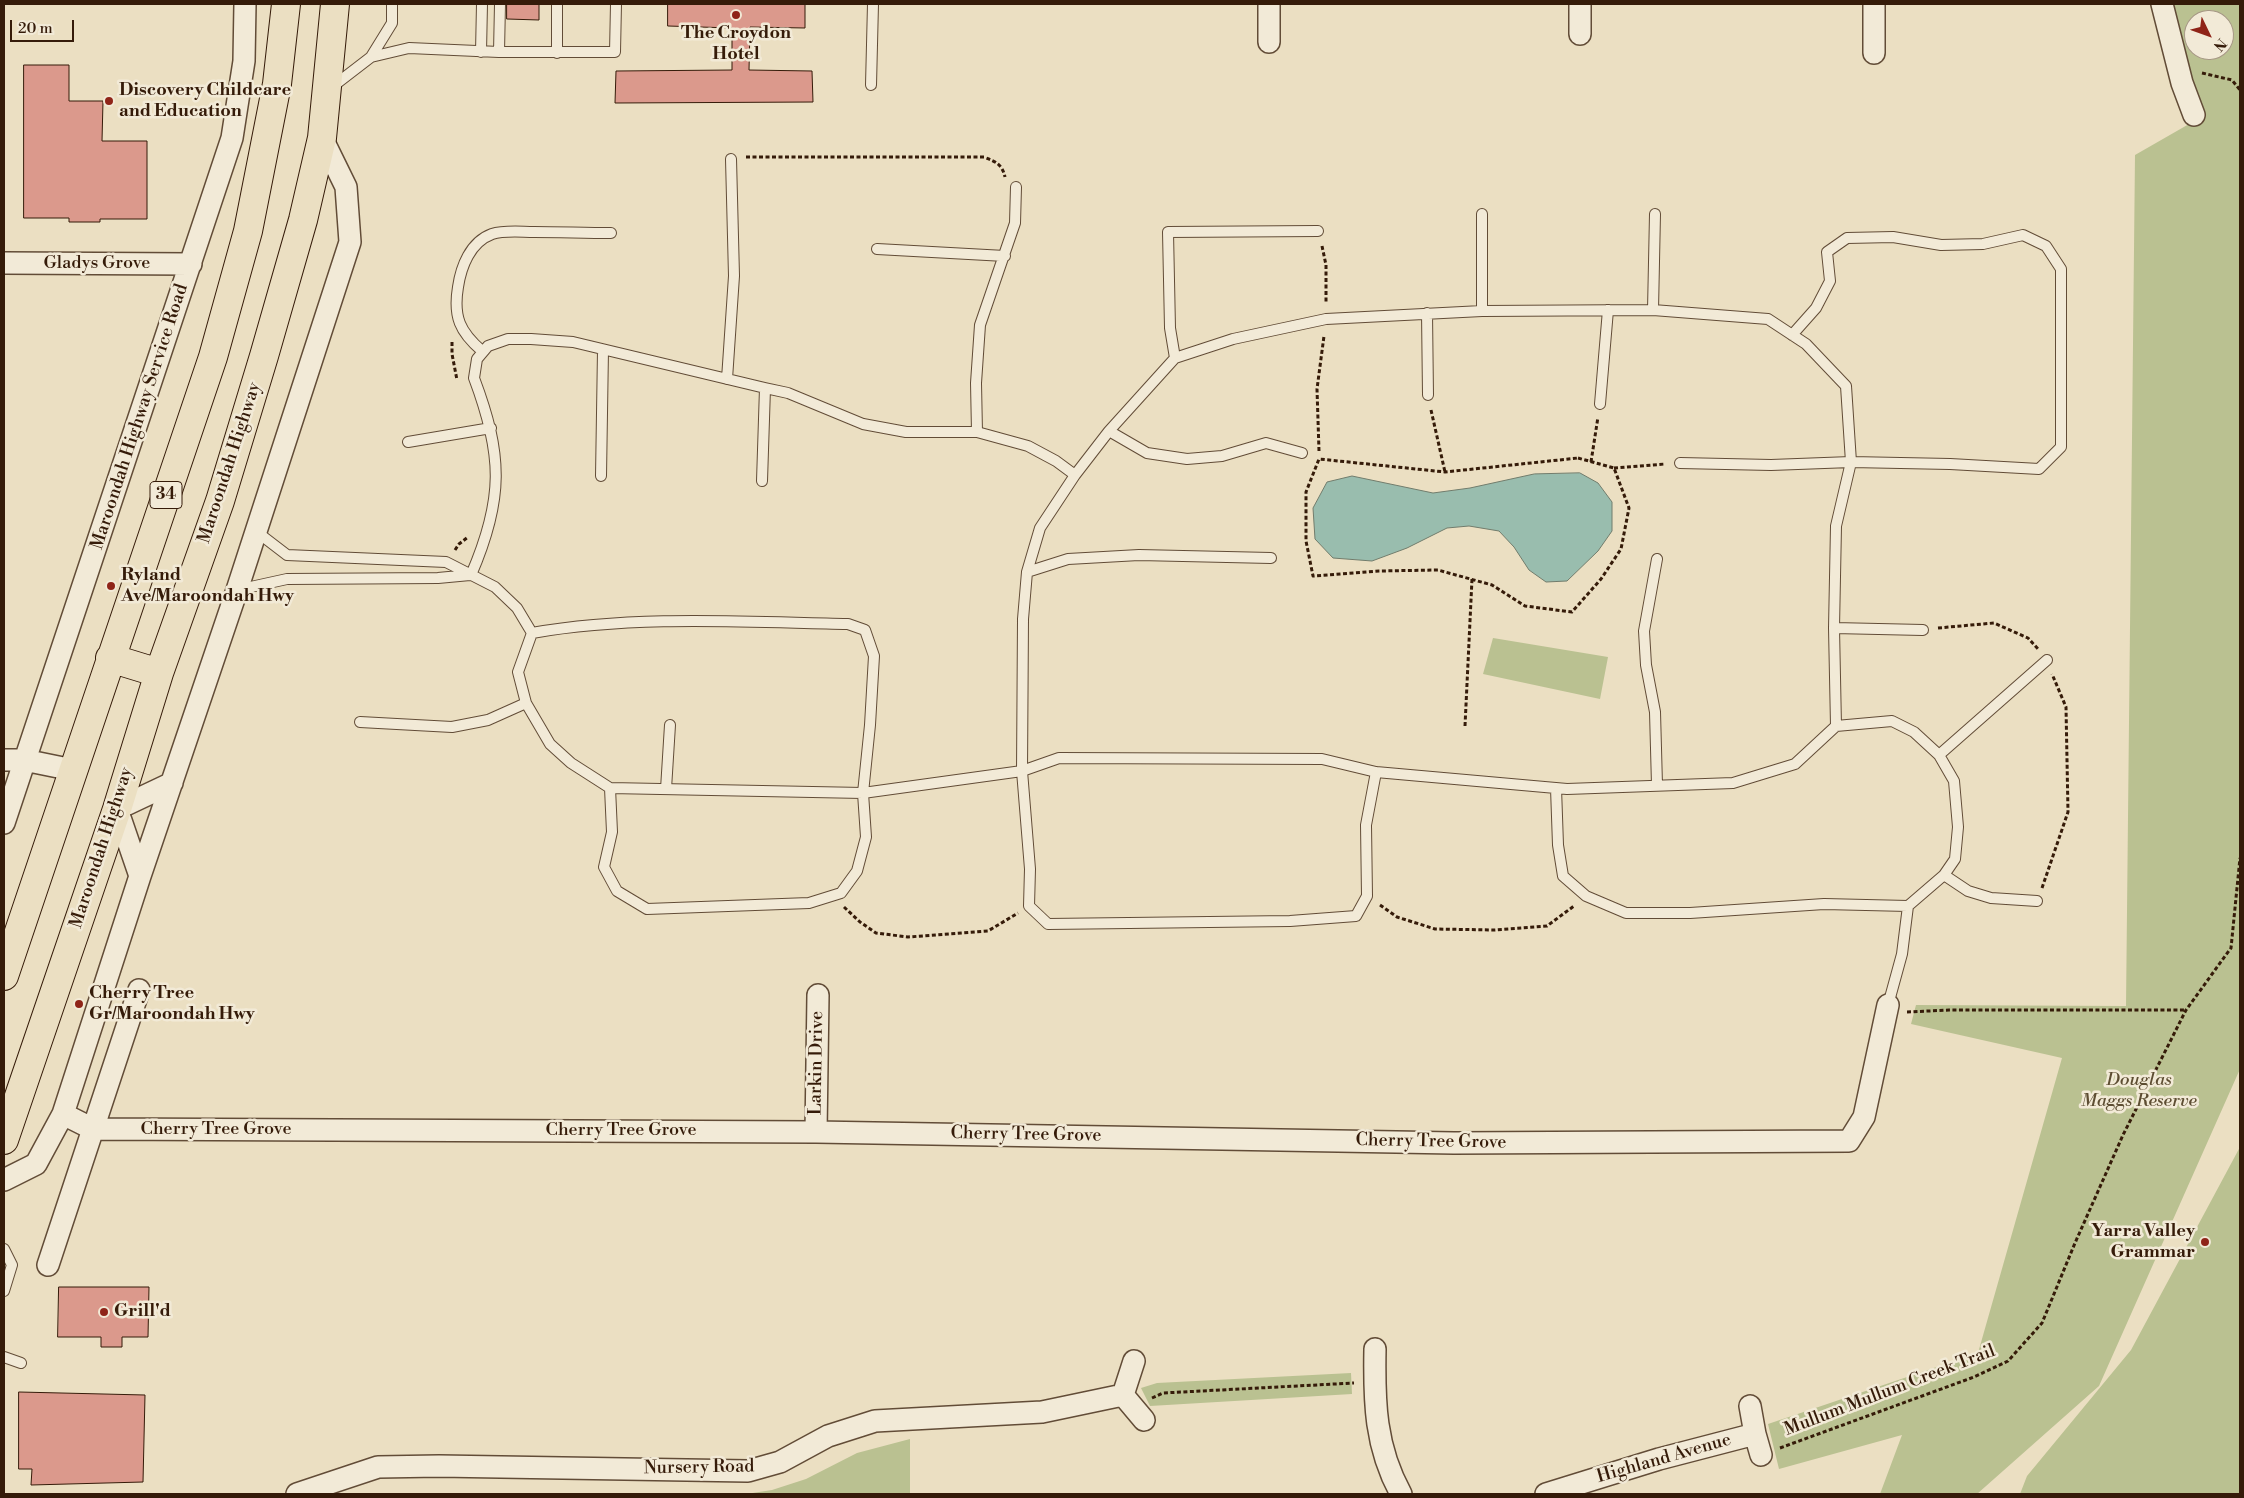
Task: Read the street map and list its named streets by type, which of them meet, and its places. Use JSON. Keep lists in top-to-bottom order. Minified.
{"streets":{"highway":["Maroondah Highway","34"],"street":["Gladys Grove","Maroondah Highway Service Road","Larkin Drive","Cherry Tree Grove","Highland Avenue","Nursery Road"],"path":["Mullum Mullum Creek Trail"]},"crossings":[["Gladys Grove","Maroondah Highway Service Road"],["Larkin Drive","Cherry Tree Grove"],["Mullum Mullum Creek Trail","Highland Avenue"]],"parks":["Douglas Maggs Reserve"],"places":["The Croydon Hotel","Discovery Childcare and Education","Ryland Ave/Maroondah Hwy","Cherry Tree Gr/Maroondah Hwy","Yarra Valley Grammar","Grill'd"],"scale_bar":"20 m","north":"bottom right"}
